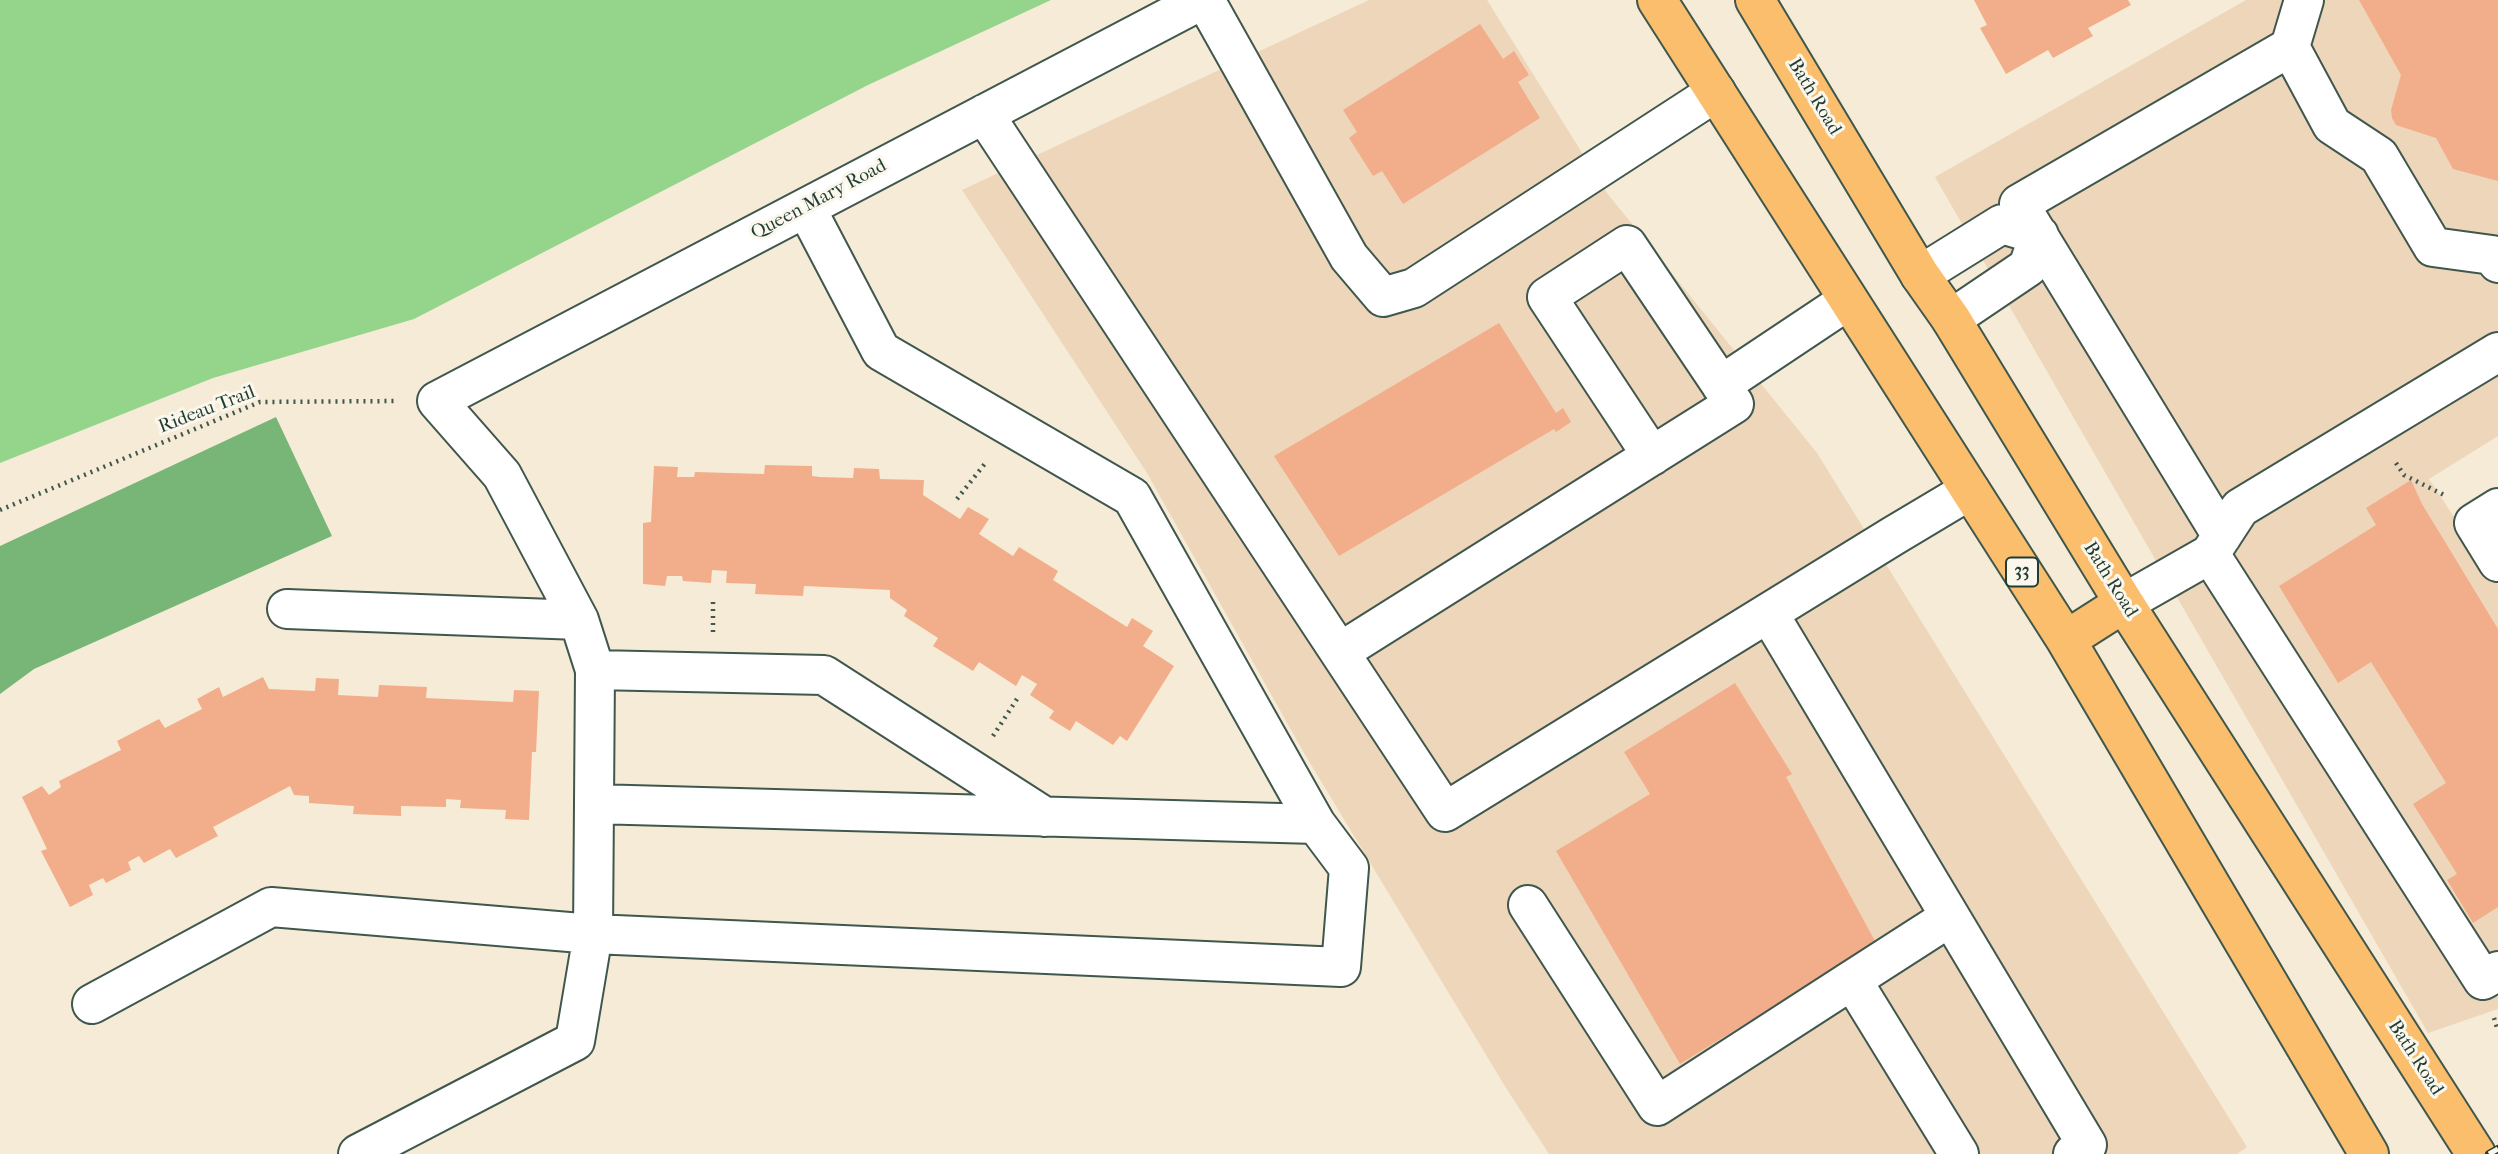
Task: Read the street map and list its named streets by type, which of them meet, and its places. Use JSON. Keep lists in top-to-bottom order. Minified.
{"streets":{"main road":["Bath Road","33"],"street":["Queen Mary Road"],"path":["Rideau Trail"]},"crossings":[["Queen Mary Road","Rideau Trail"]]}
